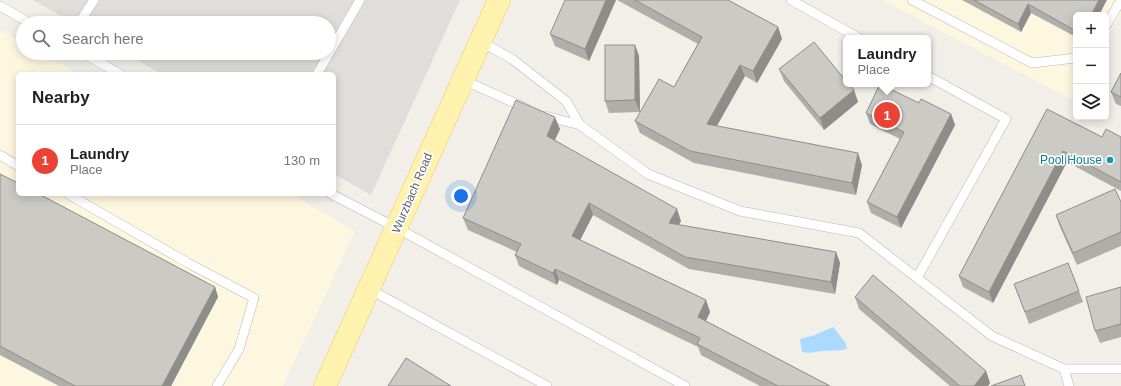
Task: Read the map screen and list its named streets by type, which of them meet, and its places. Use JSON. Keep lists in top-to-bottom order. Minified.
{"streets":{"main road":["Wurzbach Road"]},"places":["Pool House"],"page":{"map_buttons":["+","−"],"search":"Search here","popup":["Laundry","Place"],"heading":"Nearby","pins":"1","list":[{"mark":"1","name":"Laundry","note":"Place","value":"130 m"}]}}
